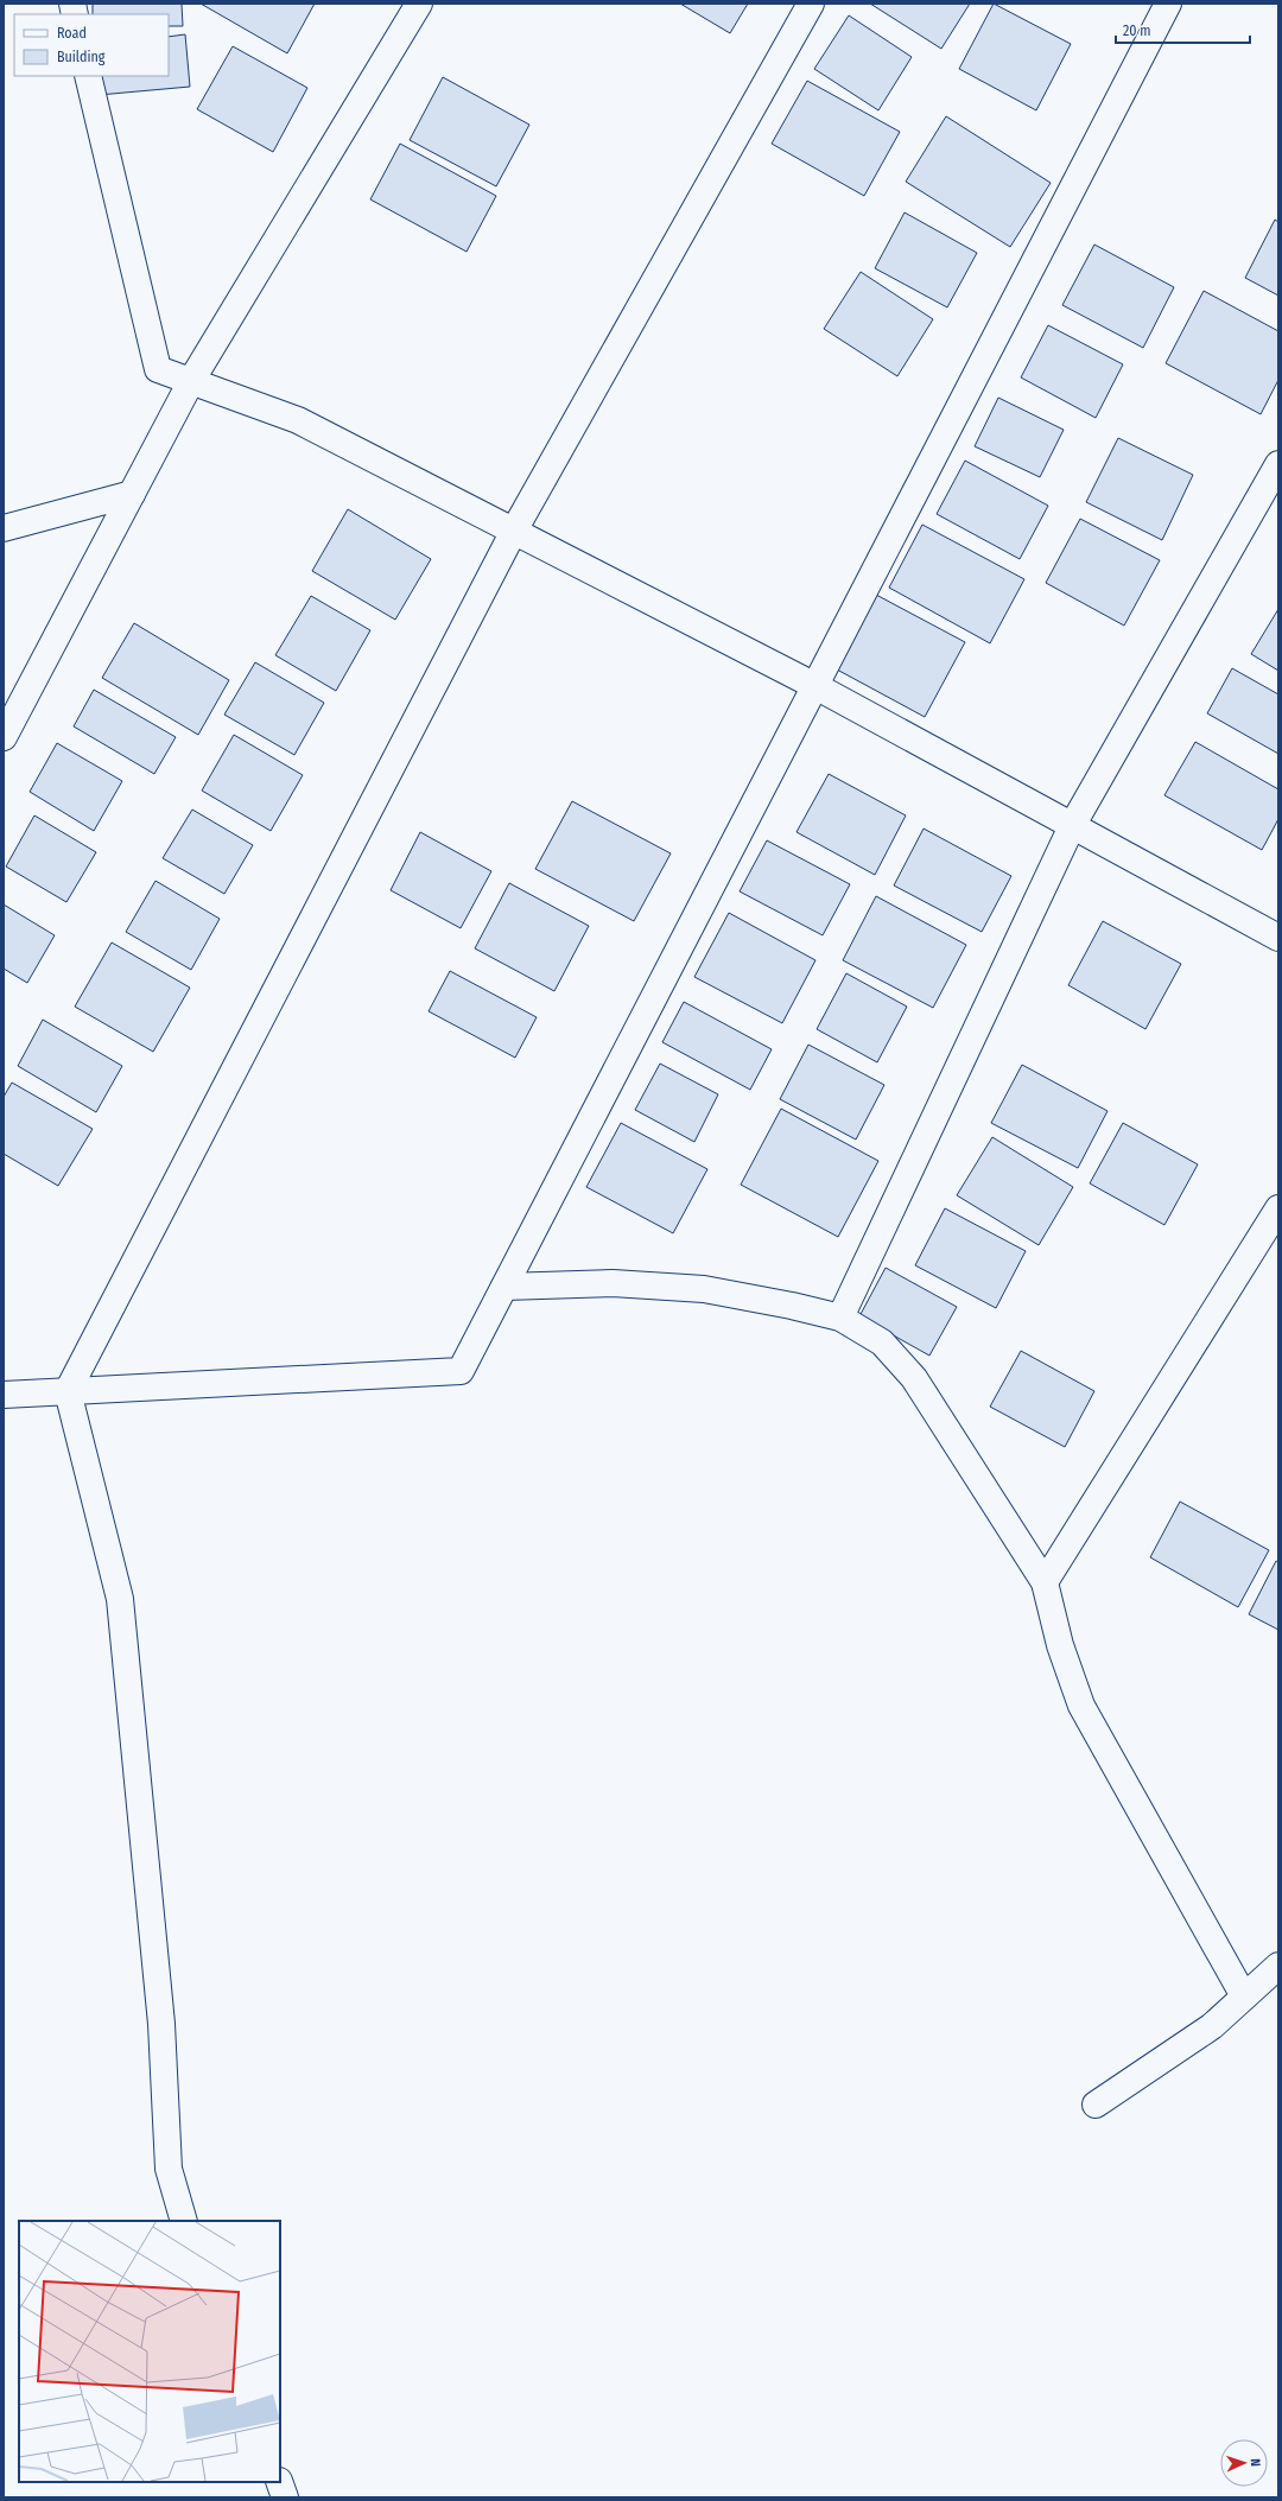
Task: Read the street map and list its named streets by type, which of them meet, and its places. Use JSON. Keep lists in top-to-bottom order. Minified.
{"legend":["Road","Building"],"scale_bar":"20 m","north":"right"}
